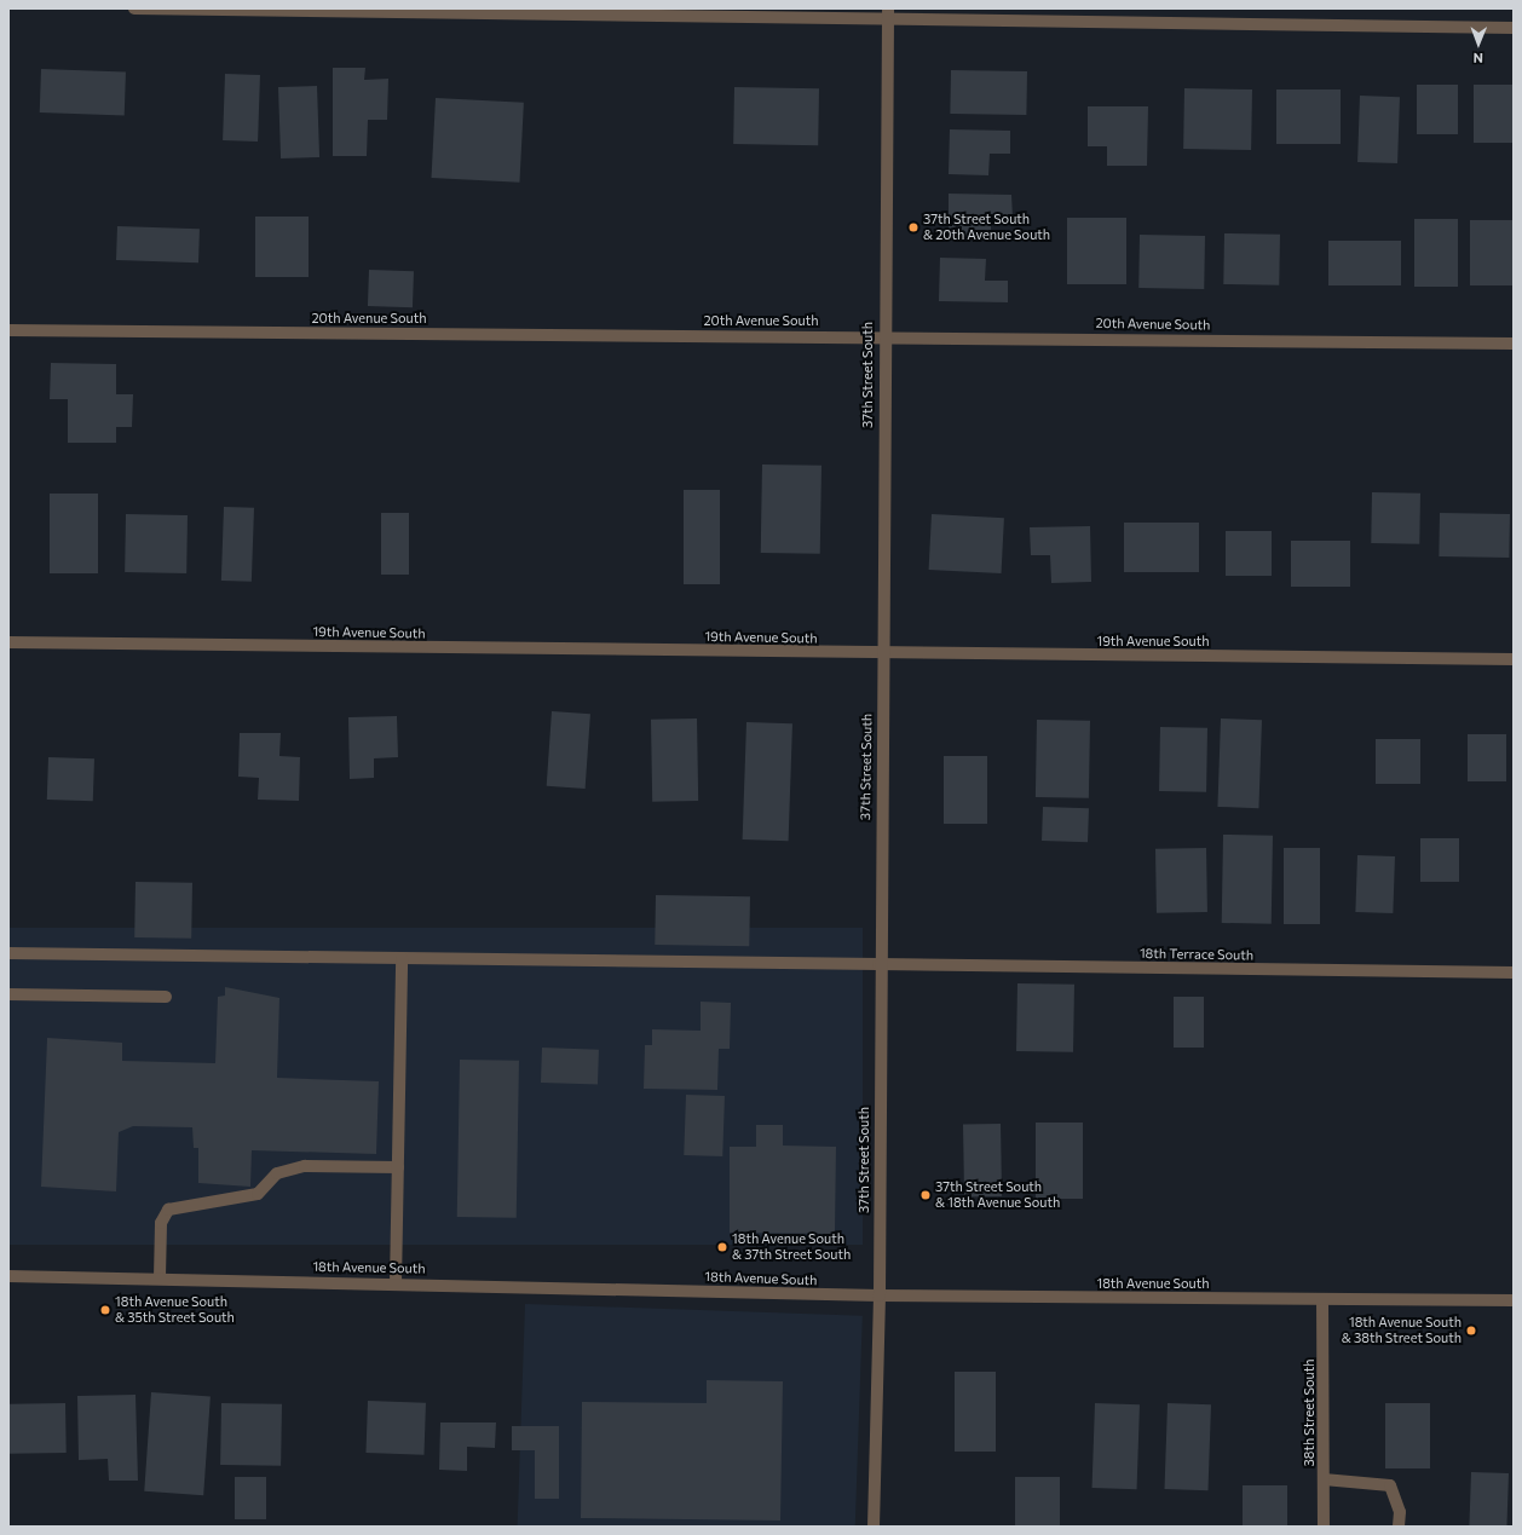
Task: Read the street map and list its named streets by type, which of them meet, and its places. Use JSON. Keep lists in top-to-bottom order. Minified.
{"streets":{"street":["20th Avenue South","37th Street South","19th Avenue South","18th Terrace South","18th Avenue South","38th Street South"]},"crossings":[["20th Avenue South","37th Street South"],["37th Street South","19th Avenue South"],["37th Street South","18th Terrace South"],["37th Street South","18th Avenue South"],["18th Avenue South","38th Street South"]],"places":["37th Street South & 20th Avenue South","37th Street South & 18th Avenue South","18th Avenue South & 37th Street South","18th Avenue South & 35th Street South","18th Avenue South & 38th Street South"],"north":"bottom"}
